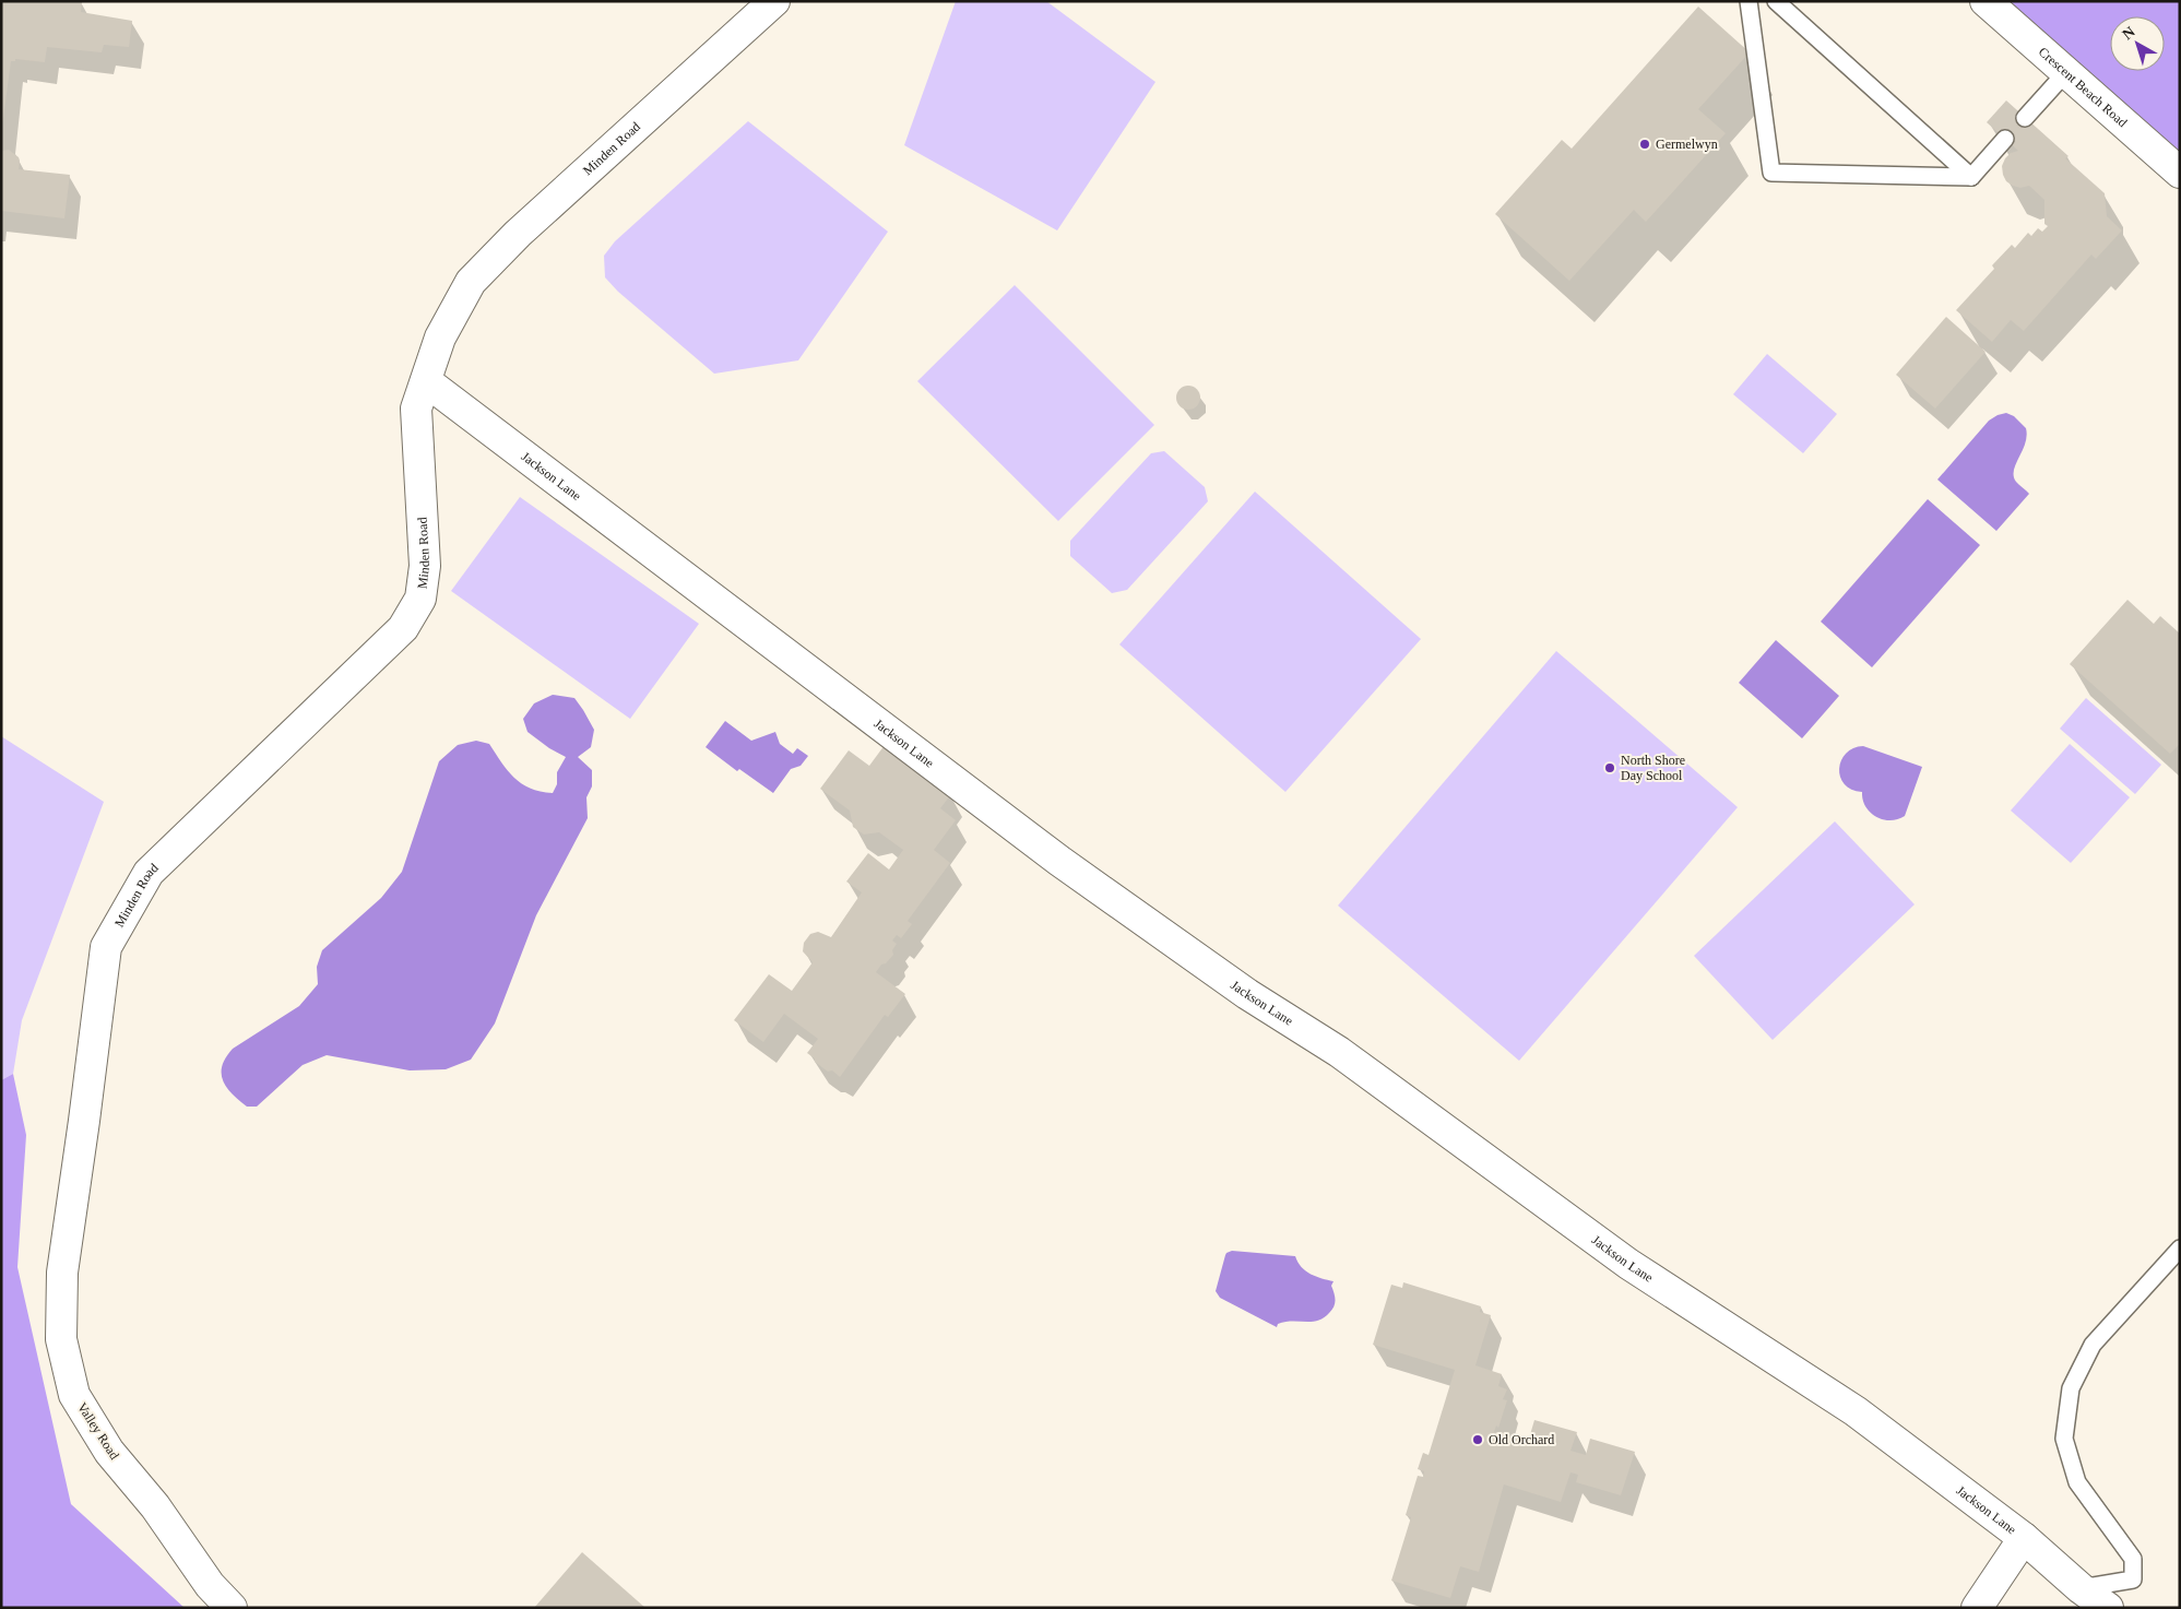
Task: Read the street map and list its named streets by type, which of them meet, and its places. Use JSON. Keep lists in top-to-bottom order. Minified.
{"streets":{"street":["Crescent Beach Road","Minden Road","Jackson Lane","Valley Road"]},"crossings":[["Minden Road","Jackson Lane"],["Minden Road","Valley Road"]],"places":["Germelwyn","North Shore Day School","Old Orchard"],"north":"top left"}
